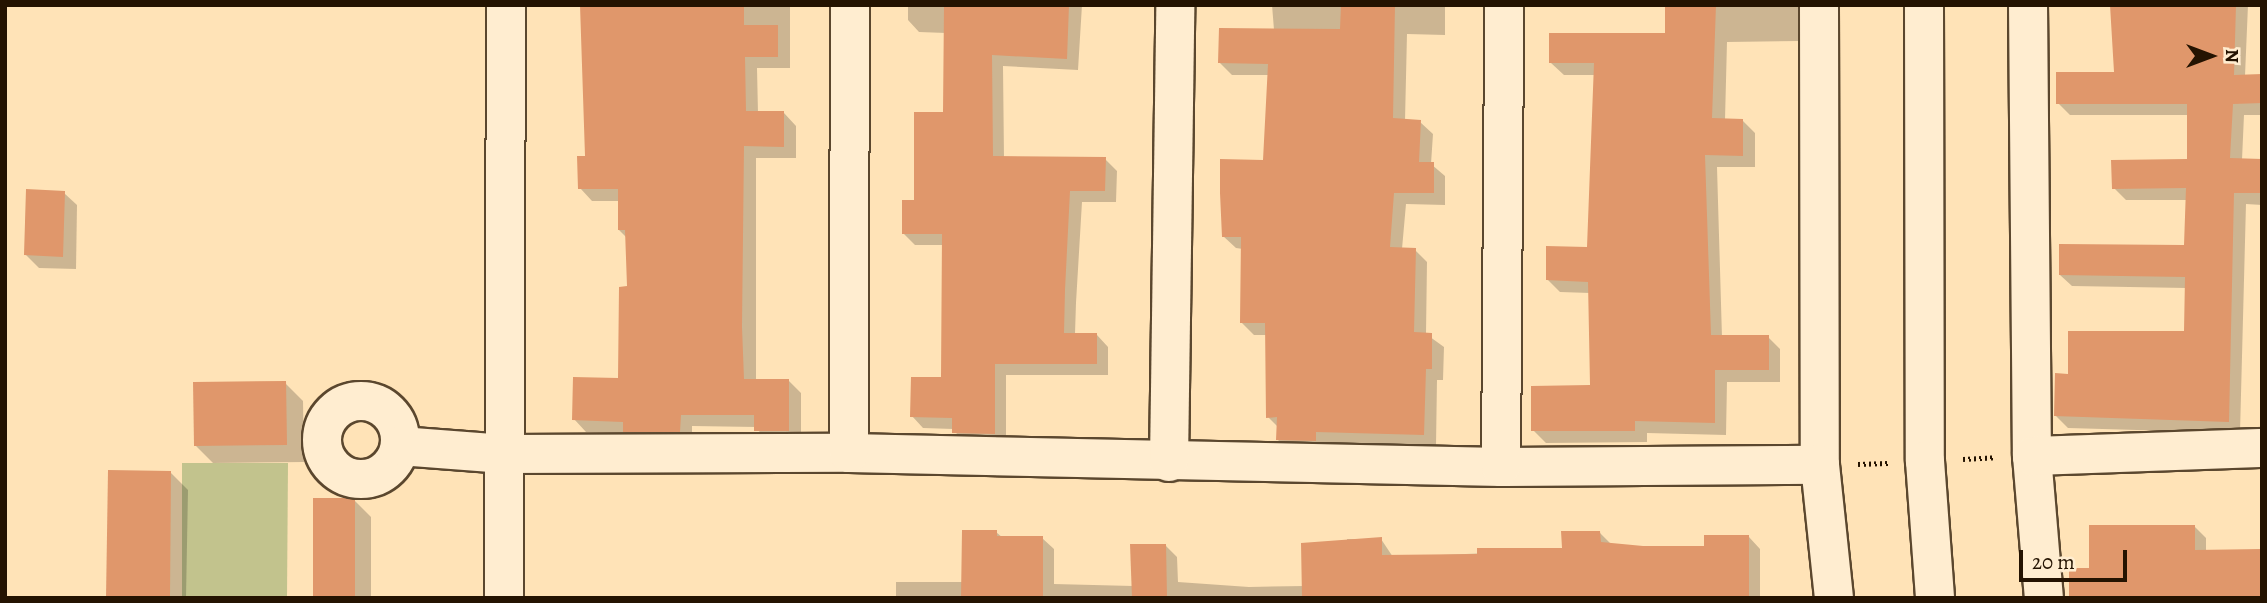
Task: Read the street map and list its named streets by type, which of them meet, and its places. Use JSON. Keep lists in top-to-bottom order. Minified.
{"scale_bar":"20 m","north":"right"}
